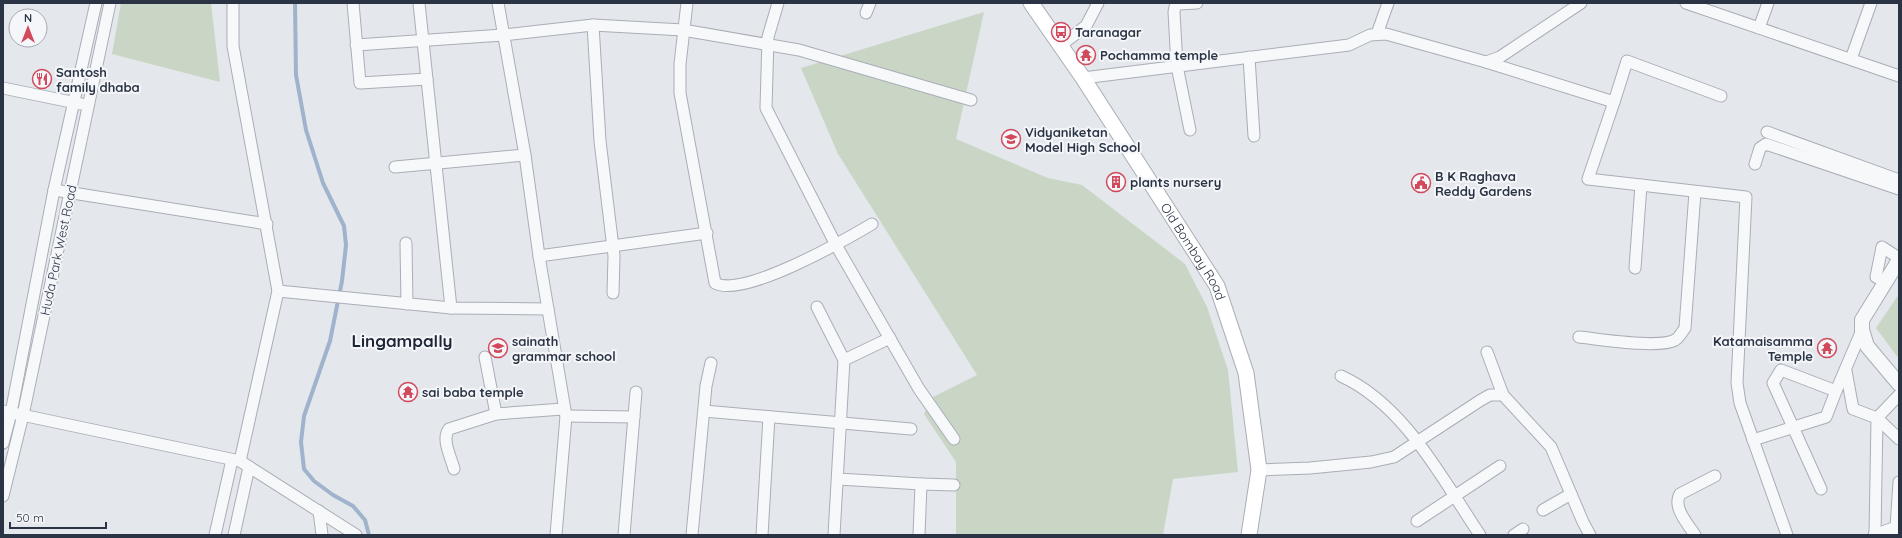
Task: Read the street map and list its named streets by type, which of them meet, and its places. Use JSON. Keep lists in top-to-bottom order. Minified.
{"streets":{"main road":["Old Bombay Road"],"street":["Huda Park West Road"]},"districts":["Lingampally"],"places":{"bus stop":["Taranagar"],"temple":["Pochamma temple","Katamaisamma Temple","sai baba temple"],"restaurant":["Santosh family dhaba"],"school or university":["Vidyaniketan Model High School","sainath grammar school"],"building":["plants nursery"],"public building":["B K Raghava Reddy Gardens"]},"scale_bar":"50 m","north":"top"}
